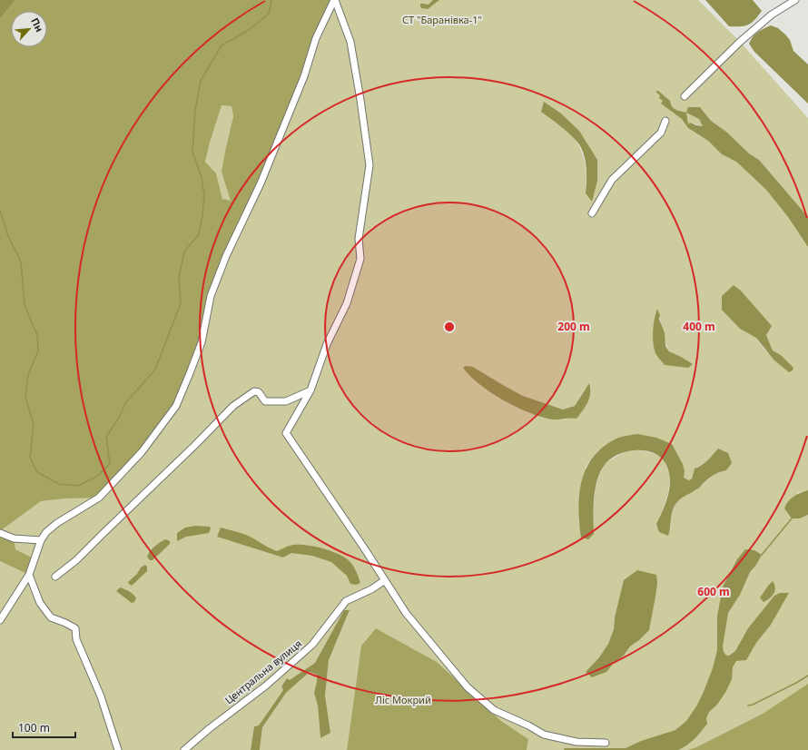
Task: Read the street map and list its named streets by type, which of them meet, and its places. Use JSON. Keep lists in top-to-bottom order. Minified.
{"streets":{"street":["Центральна вулиця"]},"parks":["СТ \"Баранівка-1\"","Ліс Мокрий"],"scale_bar":"100 m","north":"top right","rings":["200 m","400 m","600 m"]}
